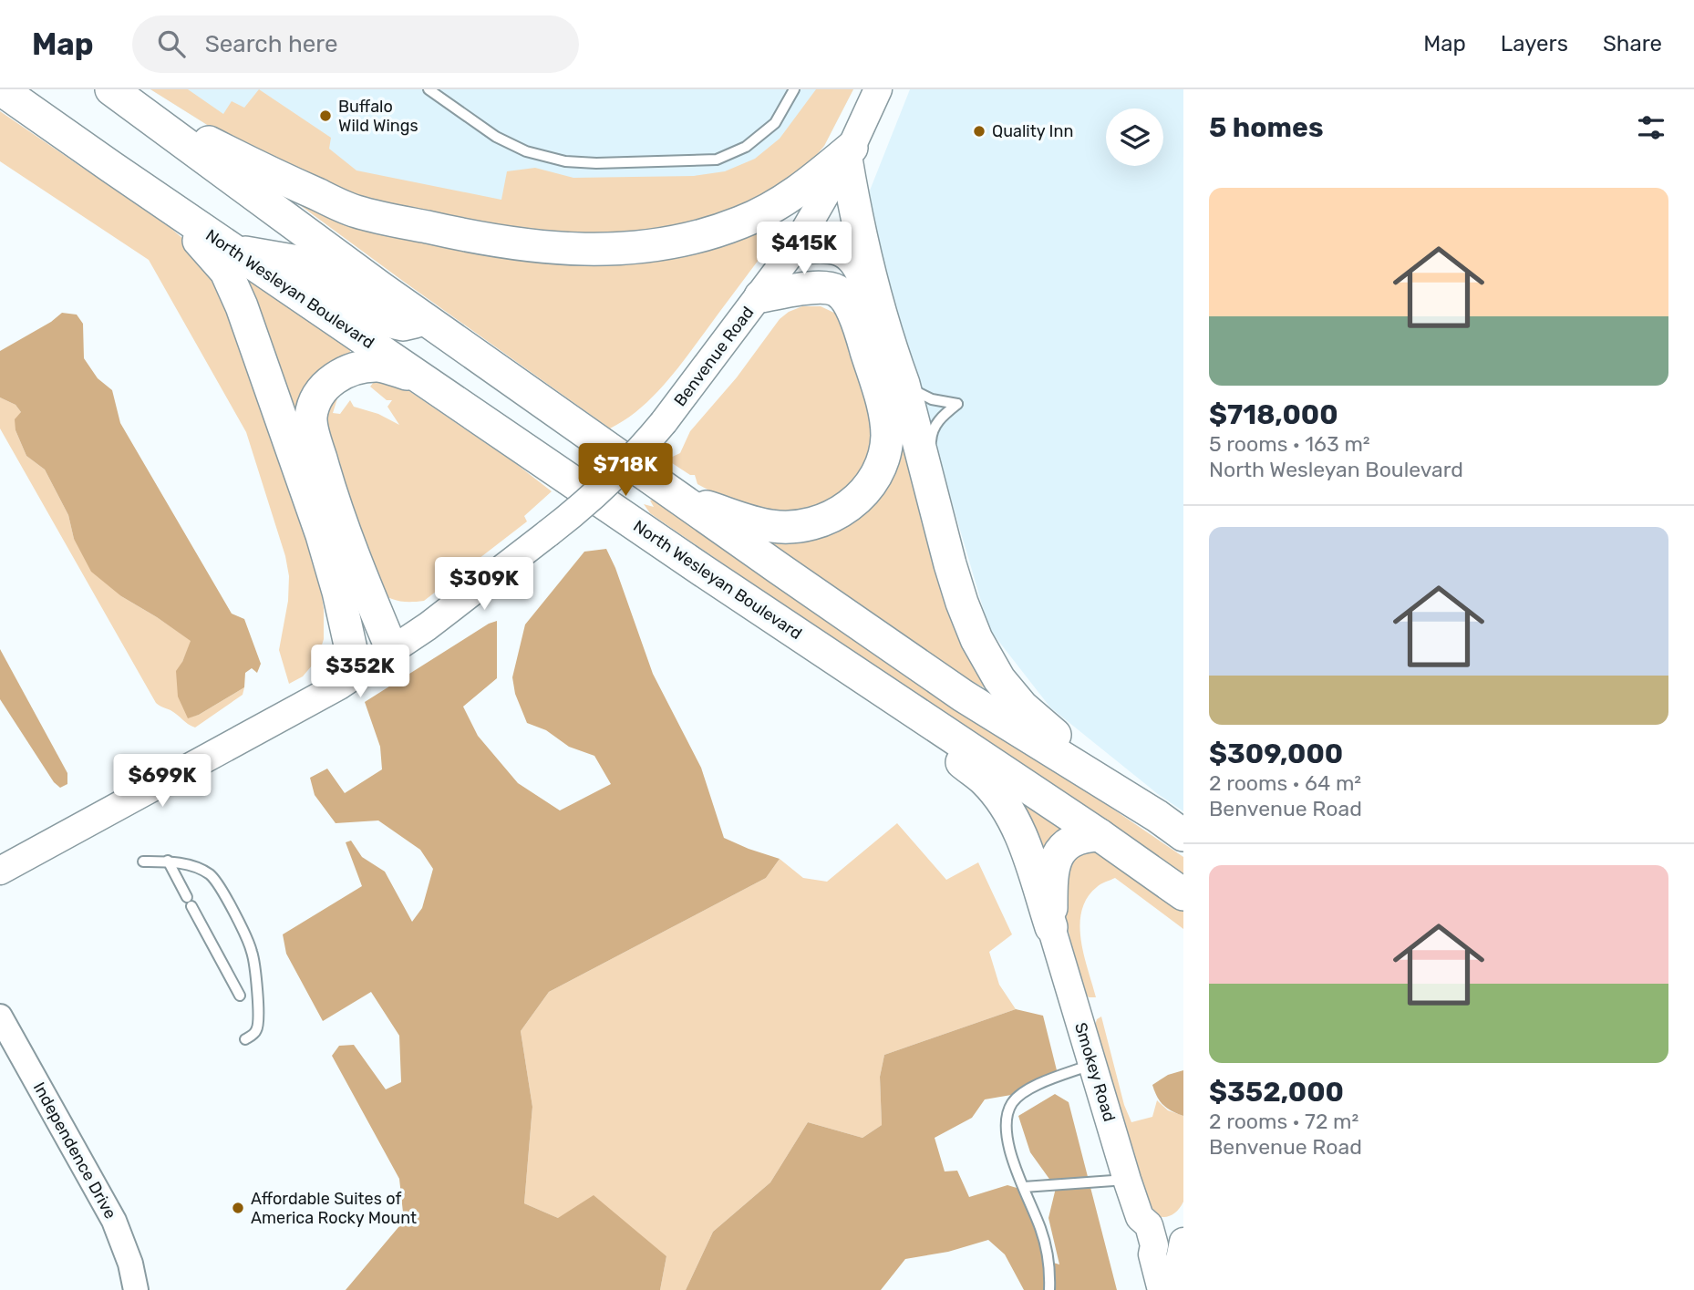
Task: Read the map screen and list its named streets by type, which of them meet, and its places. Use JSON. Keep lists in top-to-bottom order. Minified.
{"streets":{"highway":["North Wesleyan Boulevard"],"main road":["Benvenue Road","Smokey Road"],"street":["Independence Drive"]},"places":["Buffalo Wild Wings","Quality Inn","Affordable Suites of America Rocky Mount"],"page":{"header":"Map","search":"Search here","nav":["Map","Layers","Share"],"heading":"5 homes","list":[{"name":"$718,000","note":"5 rooms · 163 m² · North Wesleyan Boulevard"},{"name":"$309,000","note":"2 rooms · 64 m² · Benvenue Road"},{"name":"$352,000","note":"2 rooms · 72 m² · Benvenue Road"}],"price":["$415K","$718K","$309K","$352K","$699K"]}}
